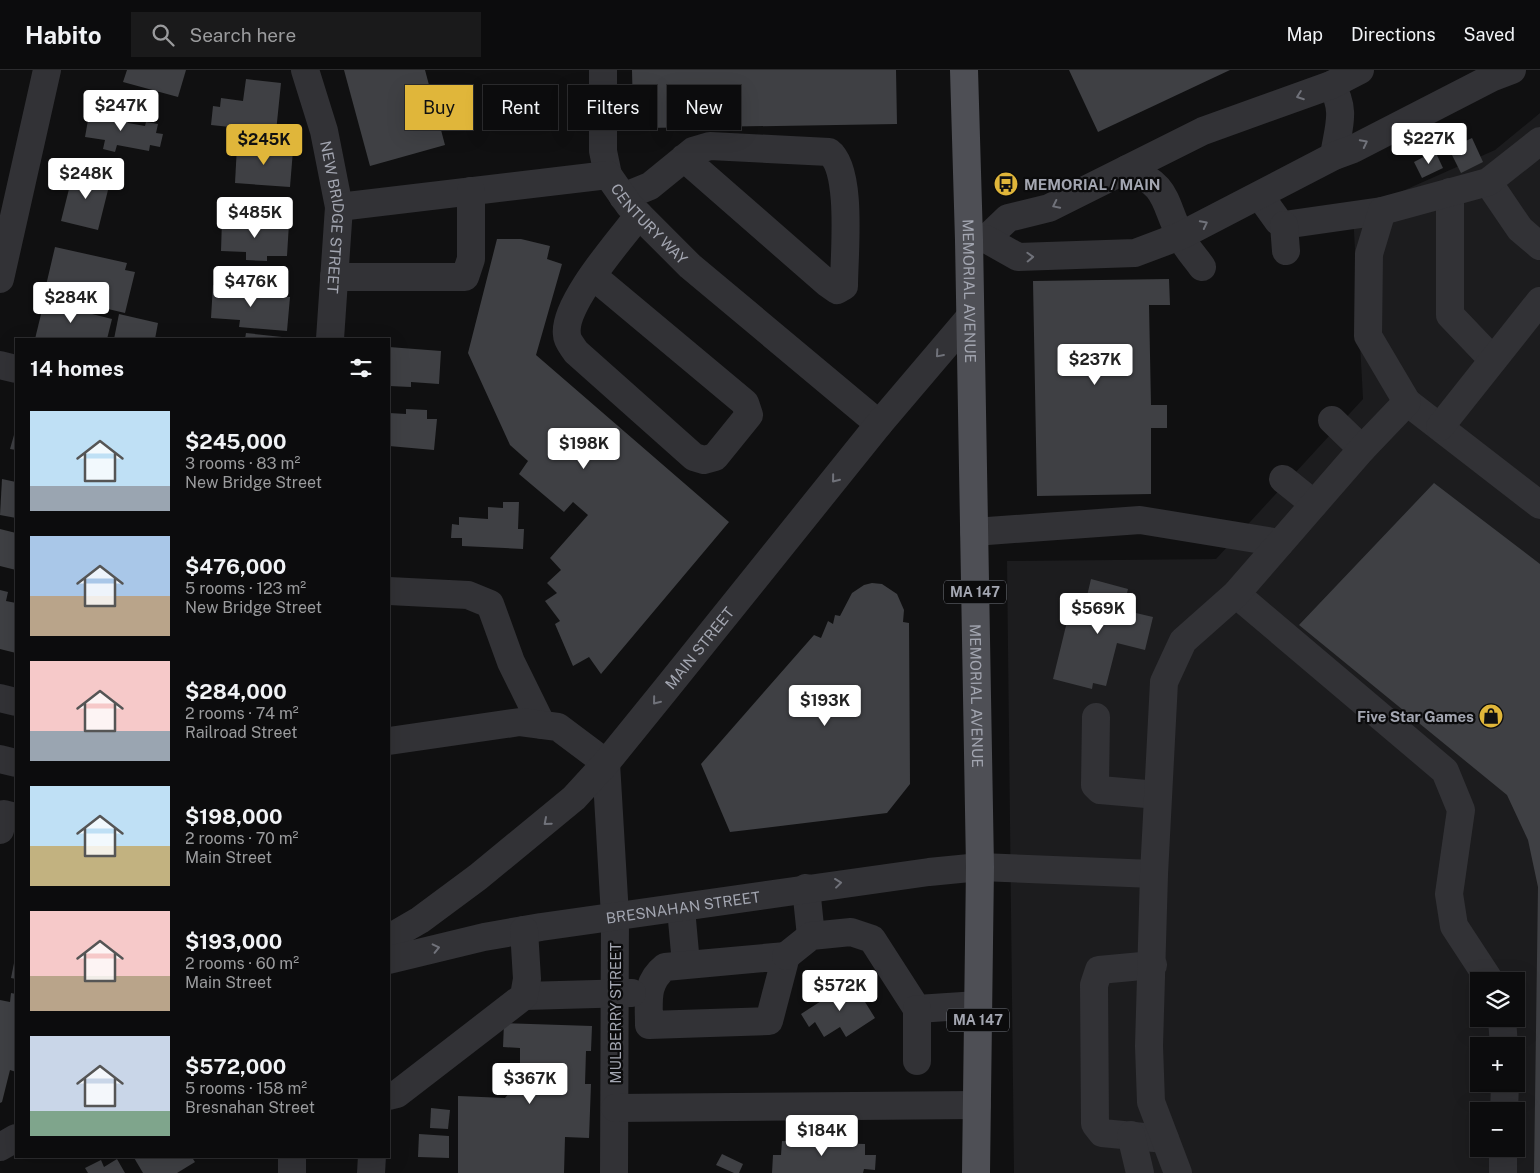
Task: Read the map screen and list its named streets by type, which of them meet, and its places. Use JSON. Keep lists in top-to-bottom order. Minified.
{"streets":{"main road":["MEMORIAL AVENUE","MA 147"],"street":["NEW BRIDGE STREET","CENTURY WAY","MAIN STREET","BRESNAHAN STREET","MULBERRY STREET"]},"crossings":[["NEW BRIDGE STREET","CENTURY WAY"],["CENTURY WAY","MAIN STREET"],["MEMORIAL AVENUE","MAIN STREET"],["MEMORIAL AVENUE","BRESNAHAN STREET"],["MAIN STREET","MULBERRY STREET"],["BRESNAHAN STREET","MULBERRY STREET"]],"one_way":["MAIN STREET"],"places":{"bus stop":["MEMORIAL / MAIN"],"shop":["Five Star Games"]},"page":{"header":"Habito","search":"Search here","nav":["Map","Directions","Saved"],"chip":["Buy","Rent","Filters","New"],"price":["$247K","$227K","$245K","$248K","$485K","$476K","$284K","$237K","$198K","$569K","$193K","$572K","$367K","$184K"],"heading":"14 homes","list":[{"name":"$245,000","note":"3 rooms · 83 m² · New Bridge Street"},{"name":"$476,000","note":"5 rooms · 123 m² · New Bridge Street"},{"name":"$284,000","note":"2 rooms · 74 m² · Railroad Street"},{"name":"$198,000","note":"2 rooms · 70 m² · Main Street"},{"name":"$193,000","note":"2 rooms · 60 m² · Main Street"},{"name":"$572,000","note":"5 rooms · 158 m² · Bresnahan Street"}],"map_buttons":["+","−"]}}
